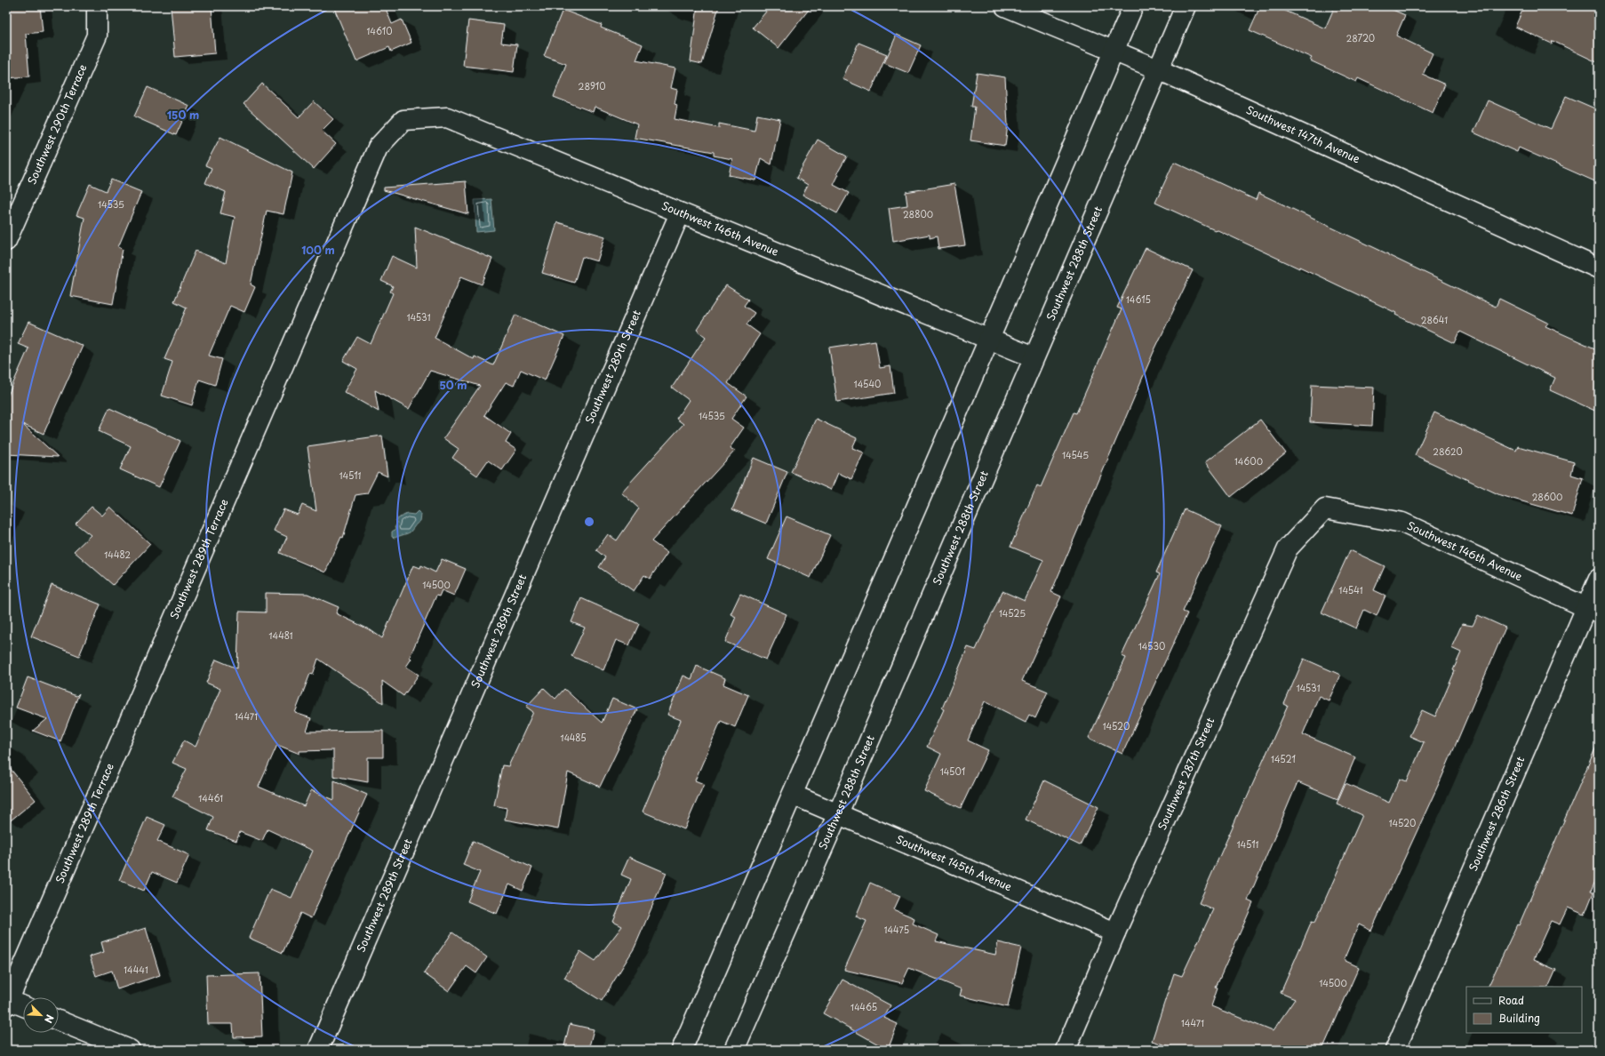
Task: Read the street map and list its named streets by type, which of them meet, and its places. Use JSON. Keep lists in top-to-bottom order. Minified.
{"streets":{"street":["Southwest 290th Terrace","Southwest 147th Avenue","Southwest 146th Avenue","Southwest 288th Street","Southwest 289th Street","Southwest 289th Terrace","Southwest 287th Street","Southwest 286th Street","Southwest 145th Avenue"]},"crossings":[["Southwest 147th Avenue","Southwest 288th Street"],["Southwest 146th Avenue","Southwest 288th Street"],["Southwest 146th Avenue","Southwest 289th Street"],["Southwest 146th Avenue","Southwest 289th Terrace"],["Southwest 146th Avenue","Southwest 287th Street"],["Southwest 146th Avenue","Southwest 286th Street"],["Southwest 288th Street","Southwest 145th Avenue"],["Southwest 287th Street","Southwest 145th Avenue"]],"house_numbers":["14610","28720","28910","14535","28800","14615","14531","28641","14540","14535","28620","14545","14600","14511","28600","14482","14500","14541","14525","14481","14530","14531","14471","14520","14485","14521","14501","14461","14520","14511","14475","14441","14500","14465","14471"],"legend":["Road","Building"],"north":"bottom right","rings":["150 m","100 m","50 m"]}
